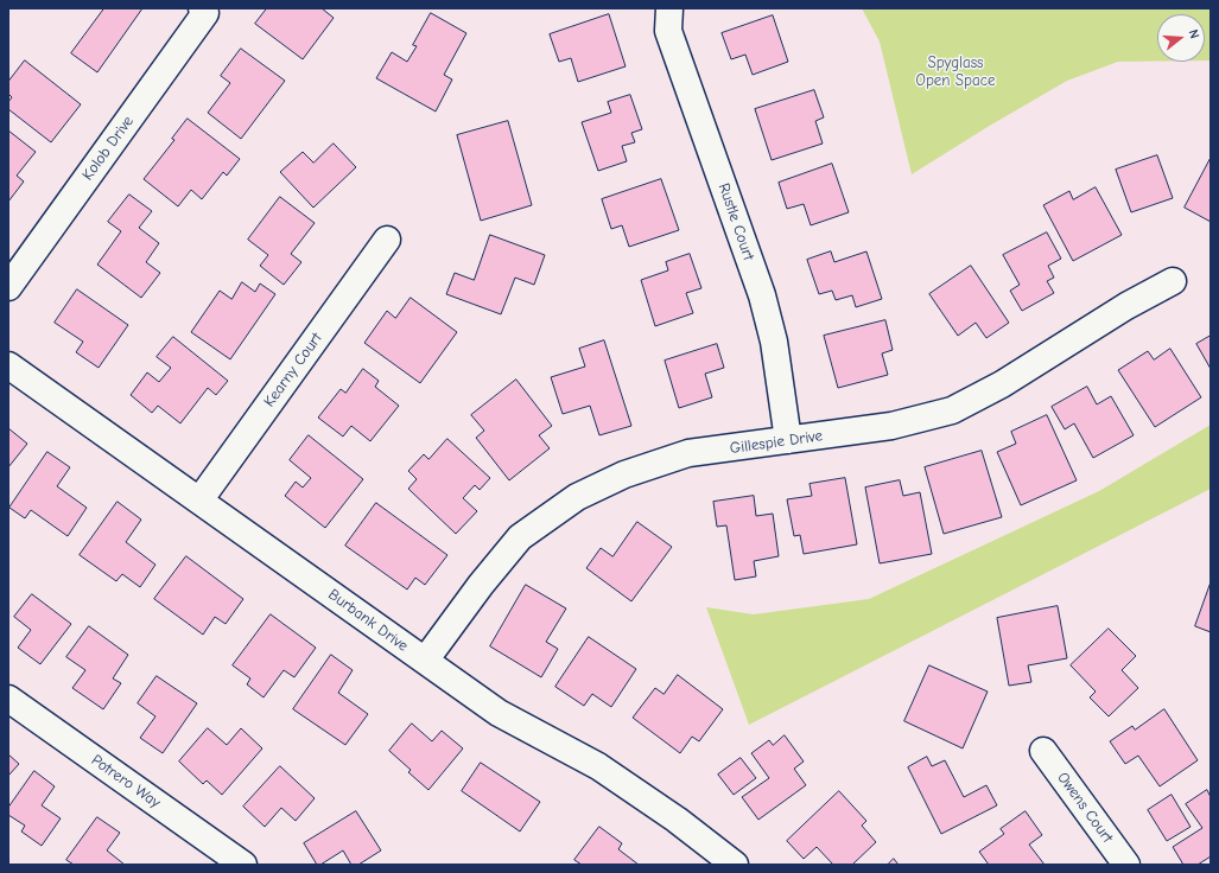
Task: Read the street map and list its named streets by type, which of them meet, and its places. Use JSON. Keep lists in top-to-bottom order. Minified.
{"streets":{"street":["Kolob Drive","Rustle Court","Kearny Court","Gillespie Drive","Burbank Drive","Potrero Way","Owens Court"]},"crossings":[["Rustle Court","Gillespie Drive"],["Kearny Court","Burbank Drive"],["Gillespie Drive","Burbank Drive"]],"parks":["Spyglass Open Space"],"north":"right"}
